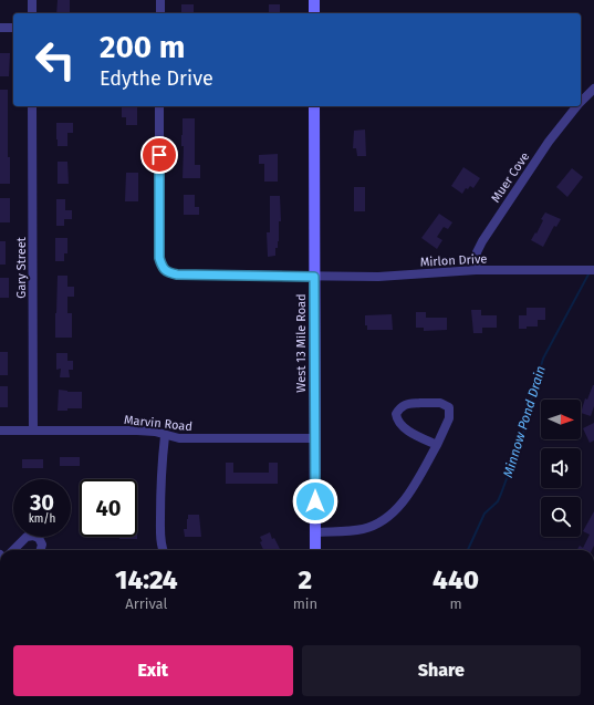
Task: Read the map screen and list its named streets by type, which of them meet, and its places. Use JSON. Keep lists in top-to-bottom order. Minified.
{"streets":{"street":["Muer Cove","Mirlon Drive","Gary Street","West 13 Mile Road","Marvin Road"]},"crossings":[["Muer Cove","Mirlon Drive"],["Mirlon Drive","West 13 Mile Road"],["Gary Street","Marvin Road"],["West 13 Mile Road","Marvin Road"]],"water":["Minnow Pond Drain"],"north":"right","page":{"turn":["200 m","Edythe Drive"],"speed":"30 km/h","limit":"40","eta":["14:24","Arrival","2","min","440","m"],"buttons":["Exit","Share"]}}
